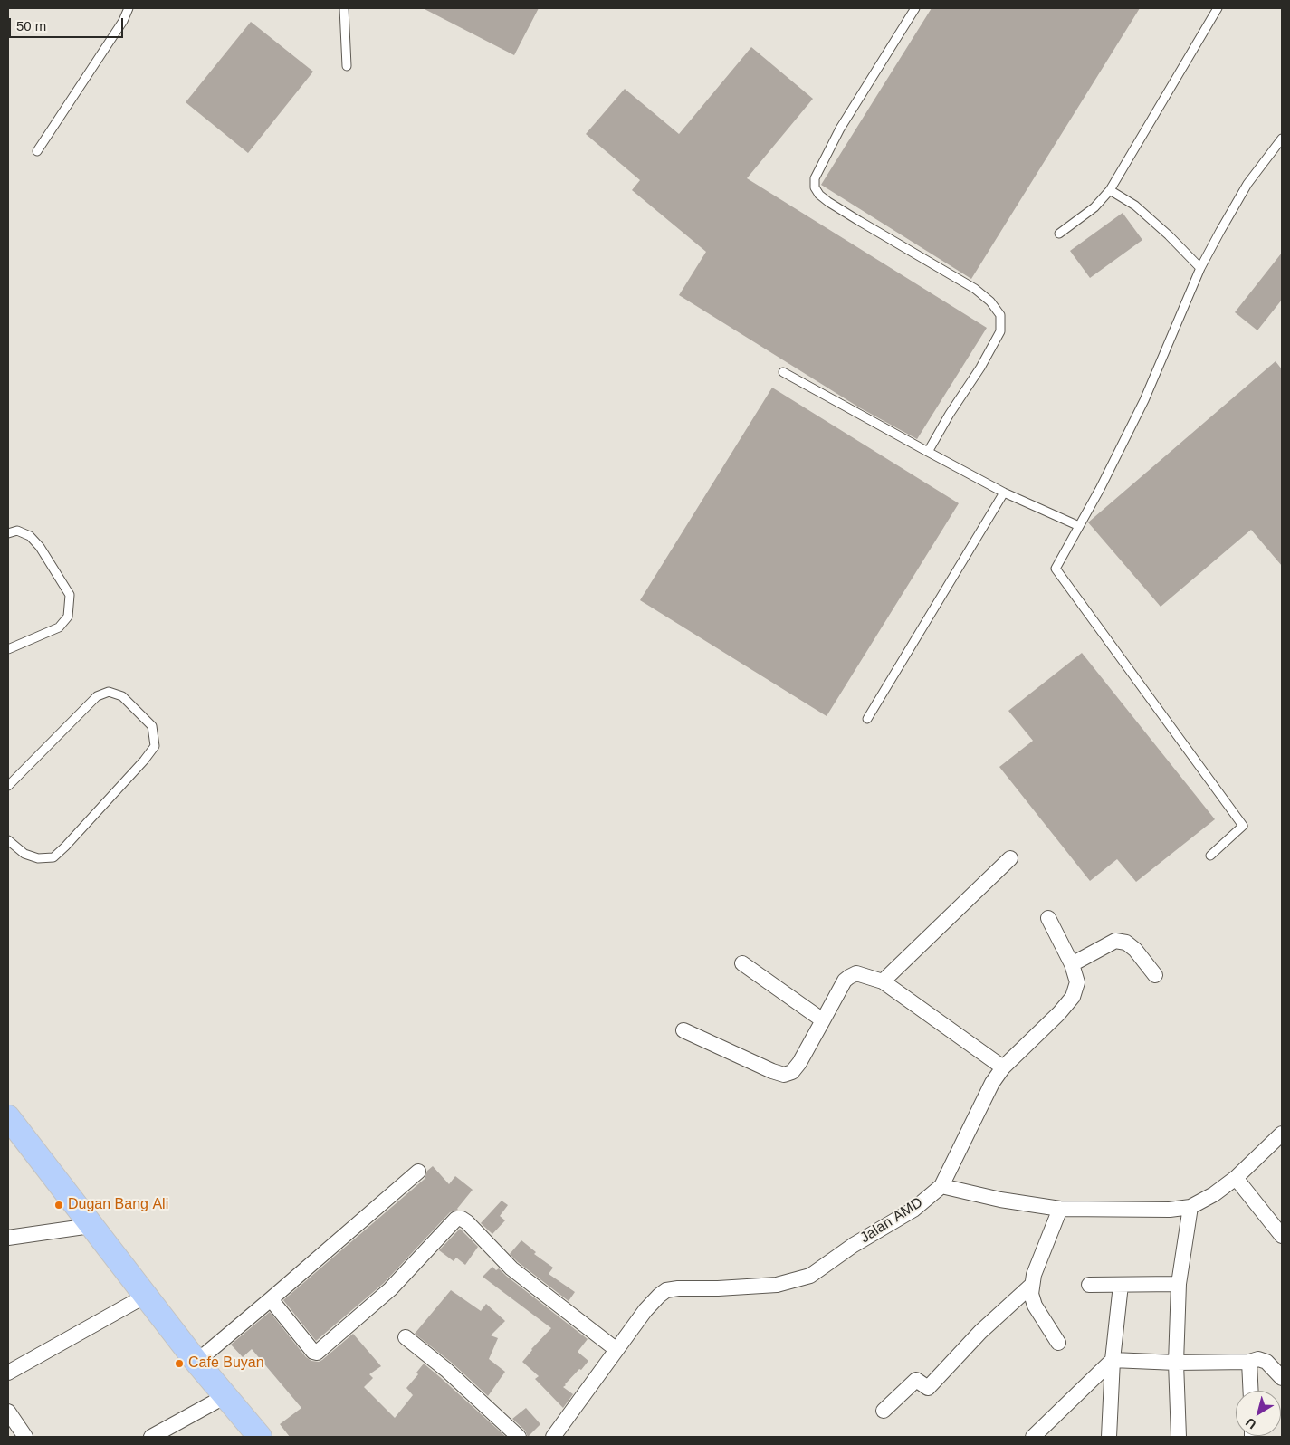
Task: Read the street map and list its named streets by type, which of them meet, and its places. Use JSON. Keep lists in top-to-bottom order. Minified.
{"streets":{"street":["Jalan AMD"]},"places":["Dugan Bang Ali","Cafe Buyan"],"scale_bar":"50 m","north":"bottom left"}
